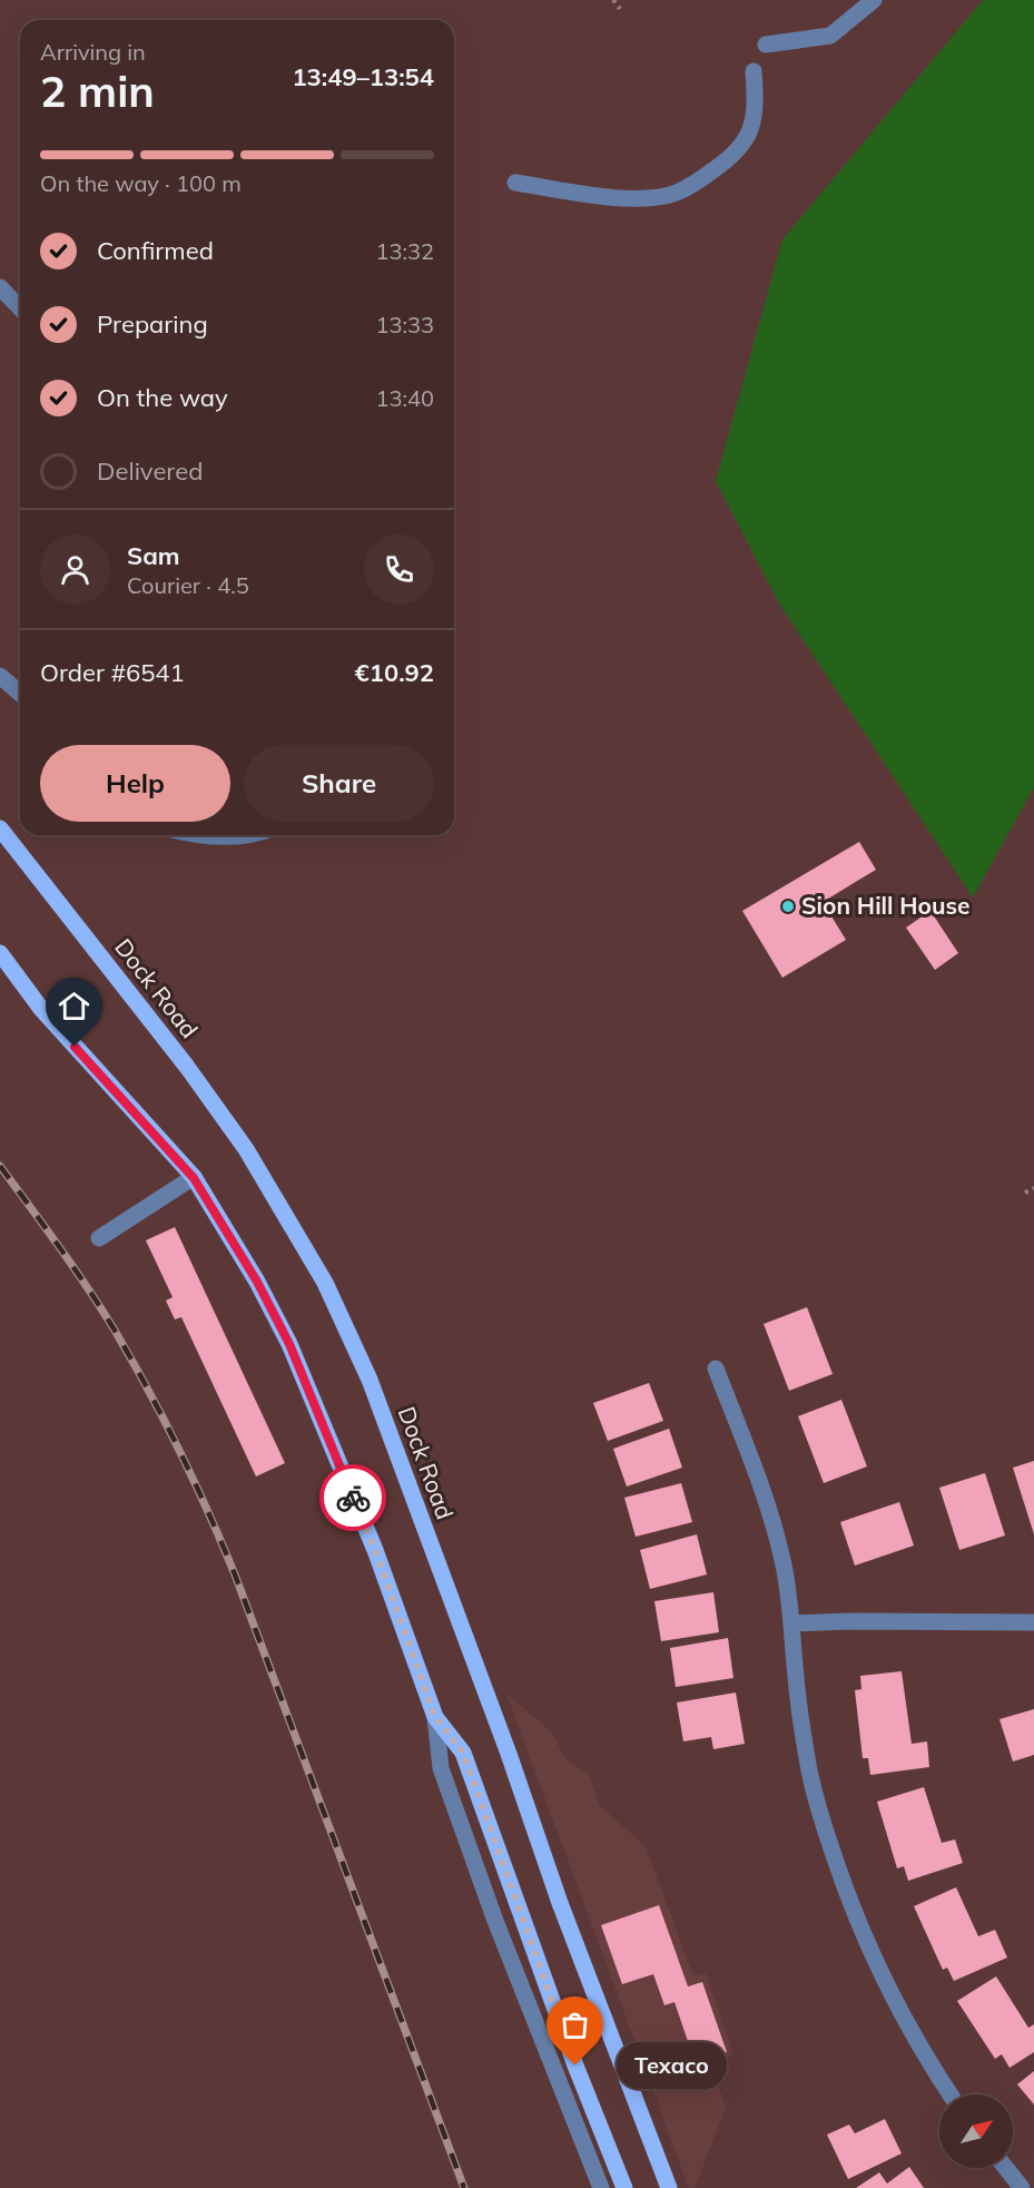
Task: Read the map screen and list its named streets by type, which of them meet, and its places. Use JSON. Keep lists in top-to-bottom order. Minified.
{"streets":{"main road":["Dock Road"]},"places":["Sion Hill House","Texaco"],"north":"top right","page":{"heading":["2 min","Arriving in","13:49–13:54"],"panel":["Sam","Courier · 4.5","Order #6541","€10.92"],"bar":"On the way · 100 m","list":[["Confirmed","13:32"],["Preparing","13:33"],["On the way","13:40"],"Delivered"],"buttons":["Help","Share"],"bubble":"Texaco"}}
